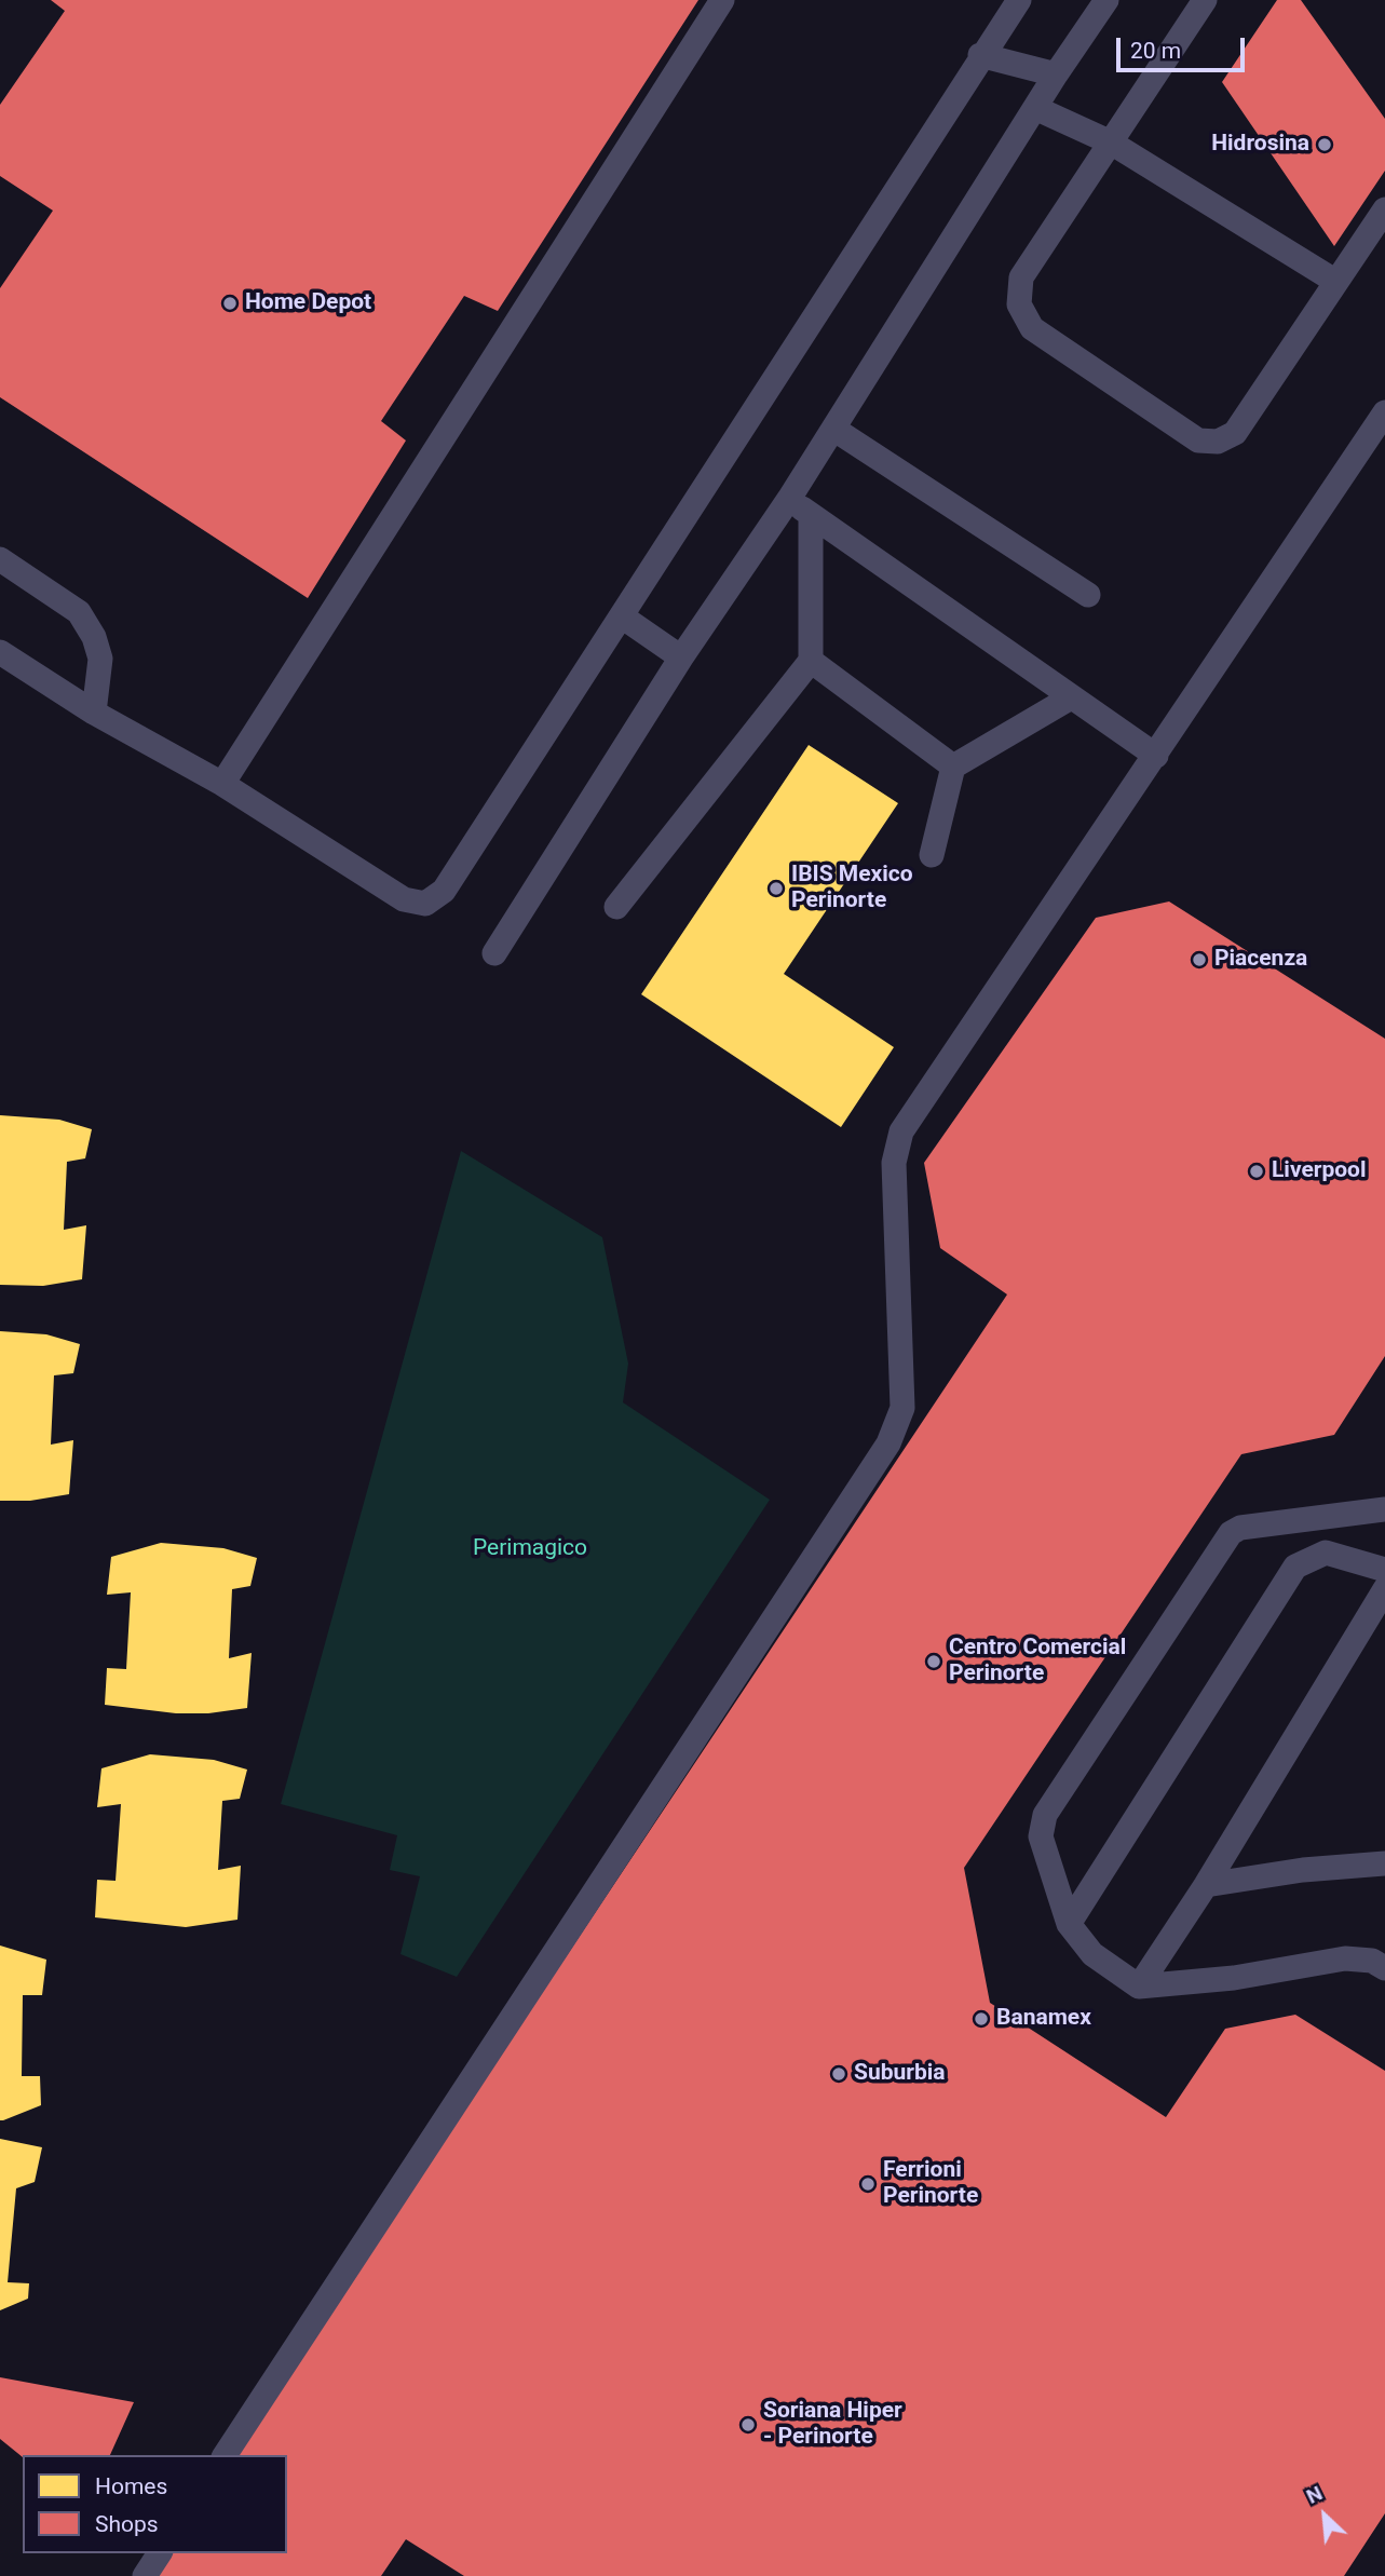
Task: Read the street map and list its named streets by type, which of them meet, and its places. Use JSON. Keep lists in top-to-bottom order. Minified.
{"parks":["Perimagico"],"places":["Hidrosina","Home Depot","IBIS Mexico Perinorte","Piacenza","Liverpool","Centro Comercial Perinorte","Banamex","Suburbia","Ferrioni Perinorte","Soriana Hiper - Perinorte"],"legend":["Homes","Shops"],"scale_bar":"20 m","north":"top left"}
